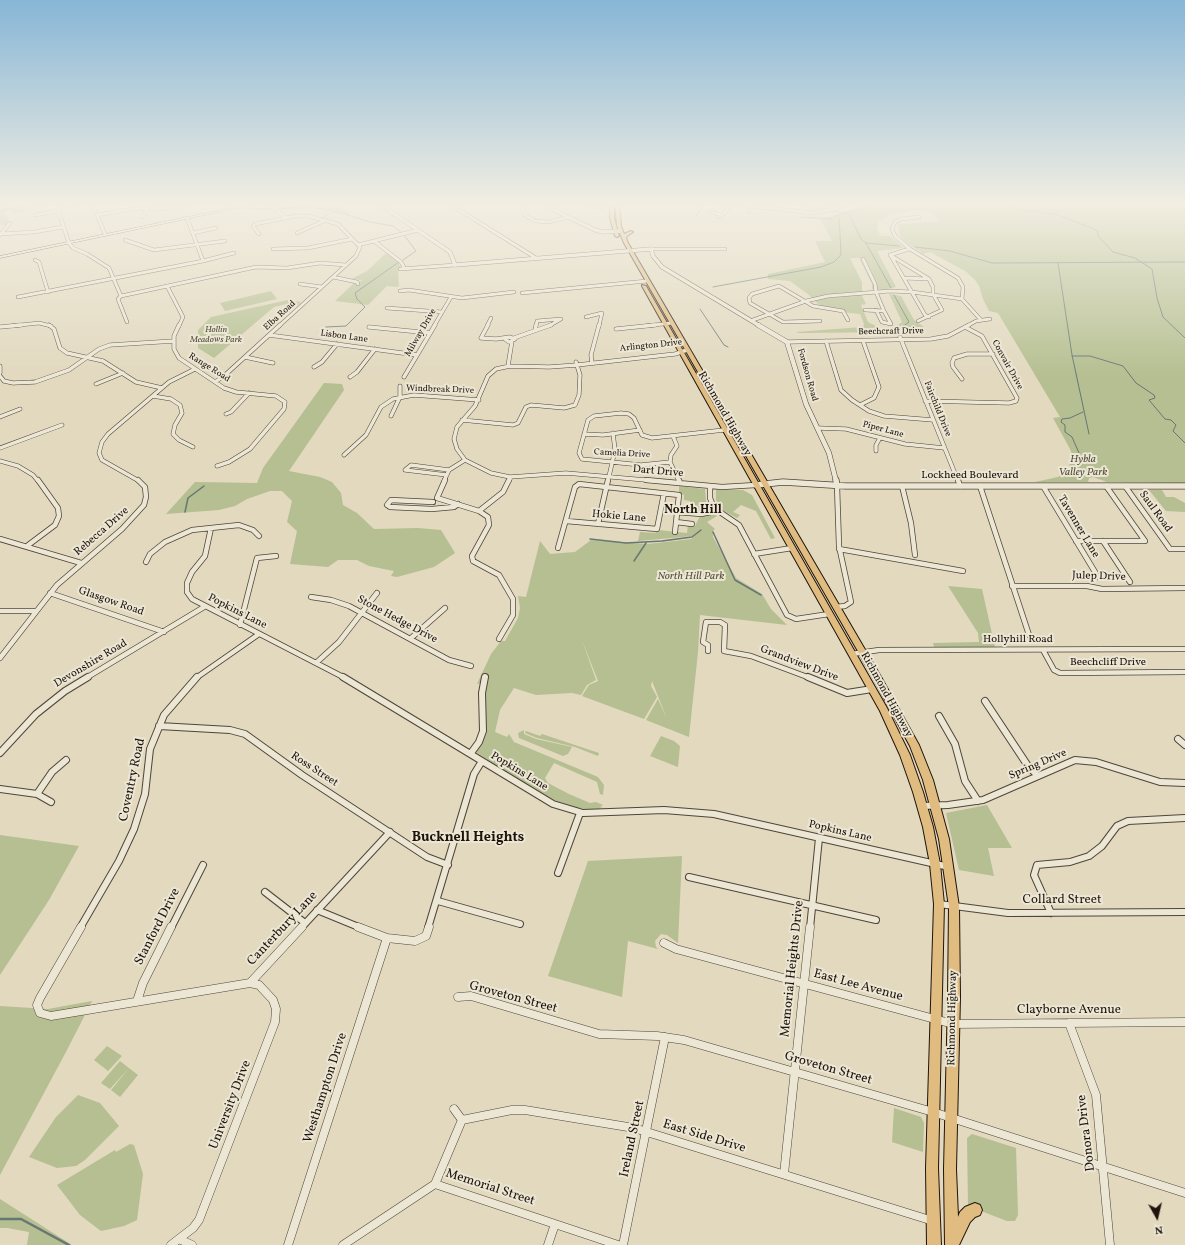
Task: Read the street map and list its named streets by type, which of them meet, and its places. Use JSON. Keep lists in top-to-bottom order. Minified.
{"streets":{"highway":["Richmond Highway"],"street":["Elba Road","Beechcraft Drive","Milway Drive","Lisbon Lane","Arlington Drive","Convair Drive","Range Road","Fordson Road","Windbreak Drive","Fairchild Drive","Piper Lane","Camelia Drive","Dart Drive","Lockheed Boulevard","Saul Road","Hokie Lane","Tavenner Lane","Rebecca Drive","Julep Drive","Glasgow Road","Popkins Lane","Stone Hedge Drive","Hollyhill Road","Beechcliff Drive","Devonshire Road","Grandview Drive","Spring Drive","Ross Street","Coventry Road","Collard Street","Stanford Drive","Canterbury Lane","Memorial Heights Drive","East Lee Avenue","Groveton Street","Clayborne Avenue","Westhampton Drive","University Drive","Donora Drive","East Side Drive","Ireland Street","Memorial Street"]},"crossings":[["Elba Road","Lisbon Lane"],["Elba Road","Range Road"],["Beechcraft Drive","Convair Drive"],["Beechcraft Drive","Fordson Road"],["Beechcraft Drive","Fairchild Drive"],["Milway Drive","Lisbon Lane"],["Arlington Drive","Windbreak Drive"],["Arlington Drive","Richmond Highway"],["Convair Drive","Fairchild Drive"],["Range Road","Rebecca Drive"],["Fordson Road","Richmond Highway"],["Fordson Road","Piper Lane"],["Fordson Road","Lockheed Boulevard"],["Fairchild Drive","Piper Lane"],["Fairchild Drive","Lockheed Boulevard"],["Richmond Highway","Camelia Drive"],["Richmond Highway","Dart Drive"],["Richmond Highway","Lockheed Boulevard"],["Richmond Highway","Popkins Lane"],["Richmond Highway","Hollyhill Road"],["Richmond Highway","Grandview Drive"],["Richmond Highway","Spring Drive"],["Richmond Highway","Collard Street"],["Richmond Highway","East Lee Avenue"],["Richmond Highway","Groveton Street"],["Richmond Highway","Clayborne Avenue"],["Richmond Highway","East Side Drive"],["Dart Drive","Lockheed Boulevard"],["Lockheed Boulevard","Saul Road"],["Lockheed Boulevard","Tavenner Lane"],["Rebecca Drive","Glasgow Road"],["Glasgow Road","Devonshire Road"],["Popkins Lane","Devonshire Road"],["Popkins Lane","Coventry Road"],["Popkins Lane","Memorial Heights Drive"],["Hollyhill Road","Beechcliff Drive"],["Ross Street","Coventry Road"],["Ross Street","Canterbury Lane"],["Coventry Road","Canterbury Lane"],["Stanford Drive","Canterbury Lane"],["Canterbury Lane","University Drive"],["Memorial Heights Drive","East Lee Avenue"],["Memorial Heights Drive","Groveton Street"],["Memorial Heights Drive","East Side Drive"],["East Lee Avenue","Clayborne Avenue"],["Groveton Street","Donora Drive"],["Groveton Street","Ireland Street"],["Clayborne Avenue","Donora Drive"],["East Side Drive","Ireland Street"]],"districts":["North Hill","Bucknell Heights"],"parks":["Hollin Meadows Park","Hybla Valley Park","North Hill Park"],"north":"bottom"}
